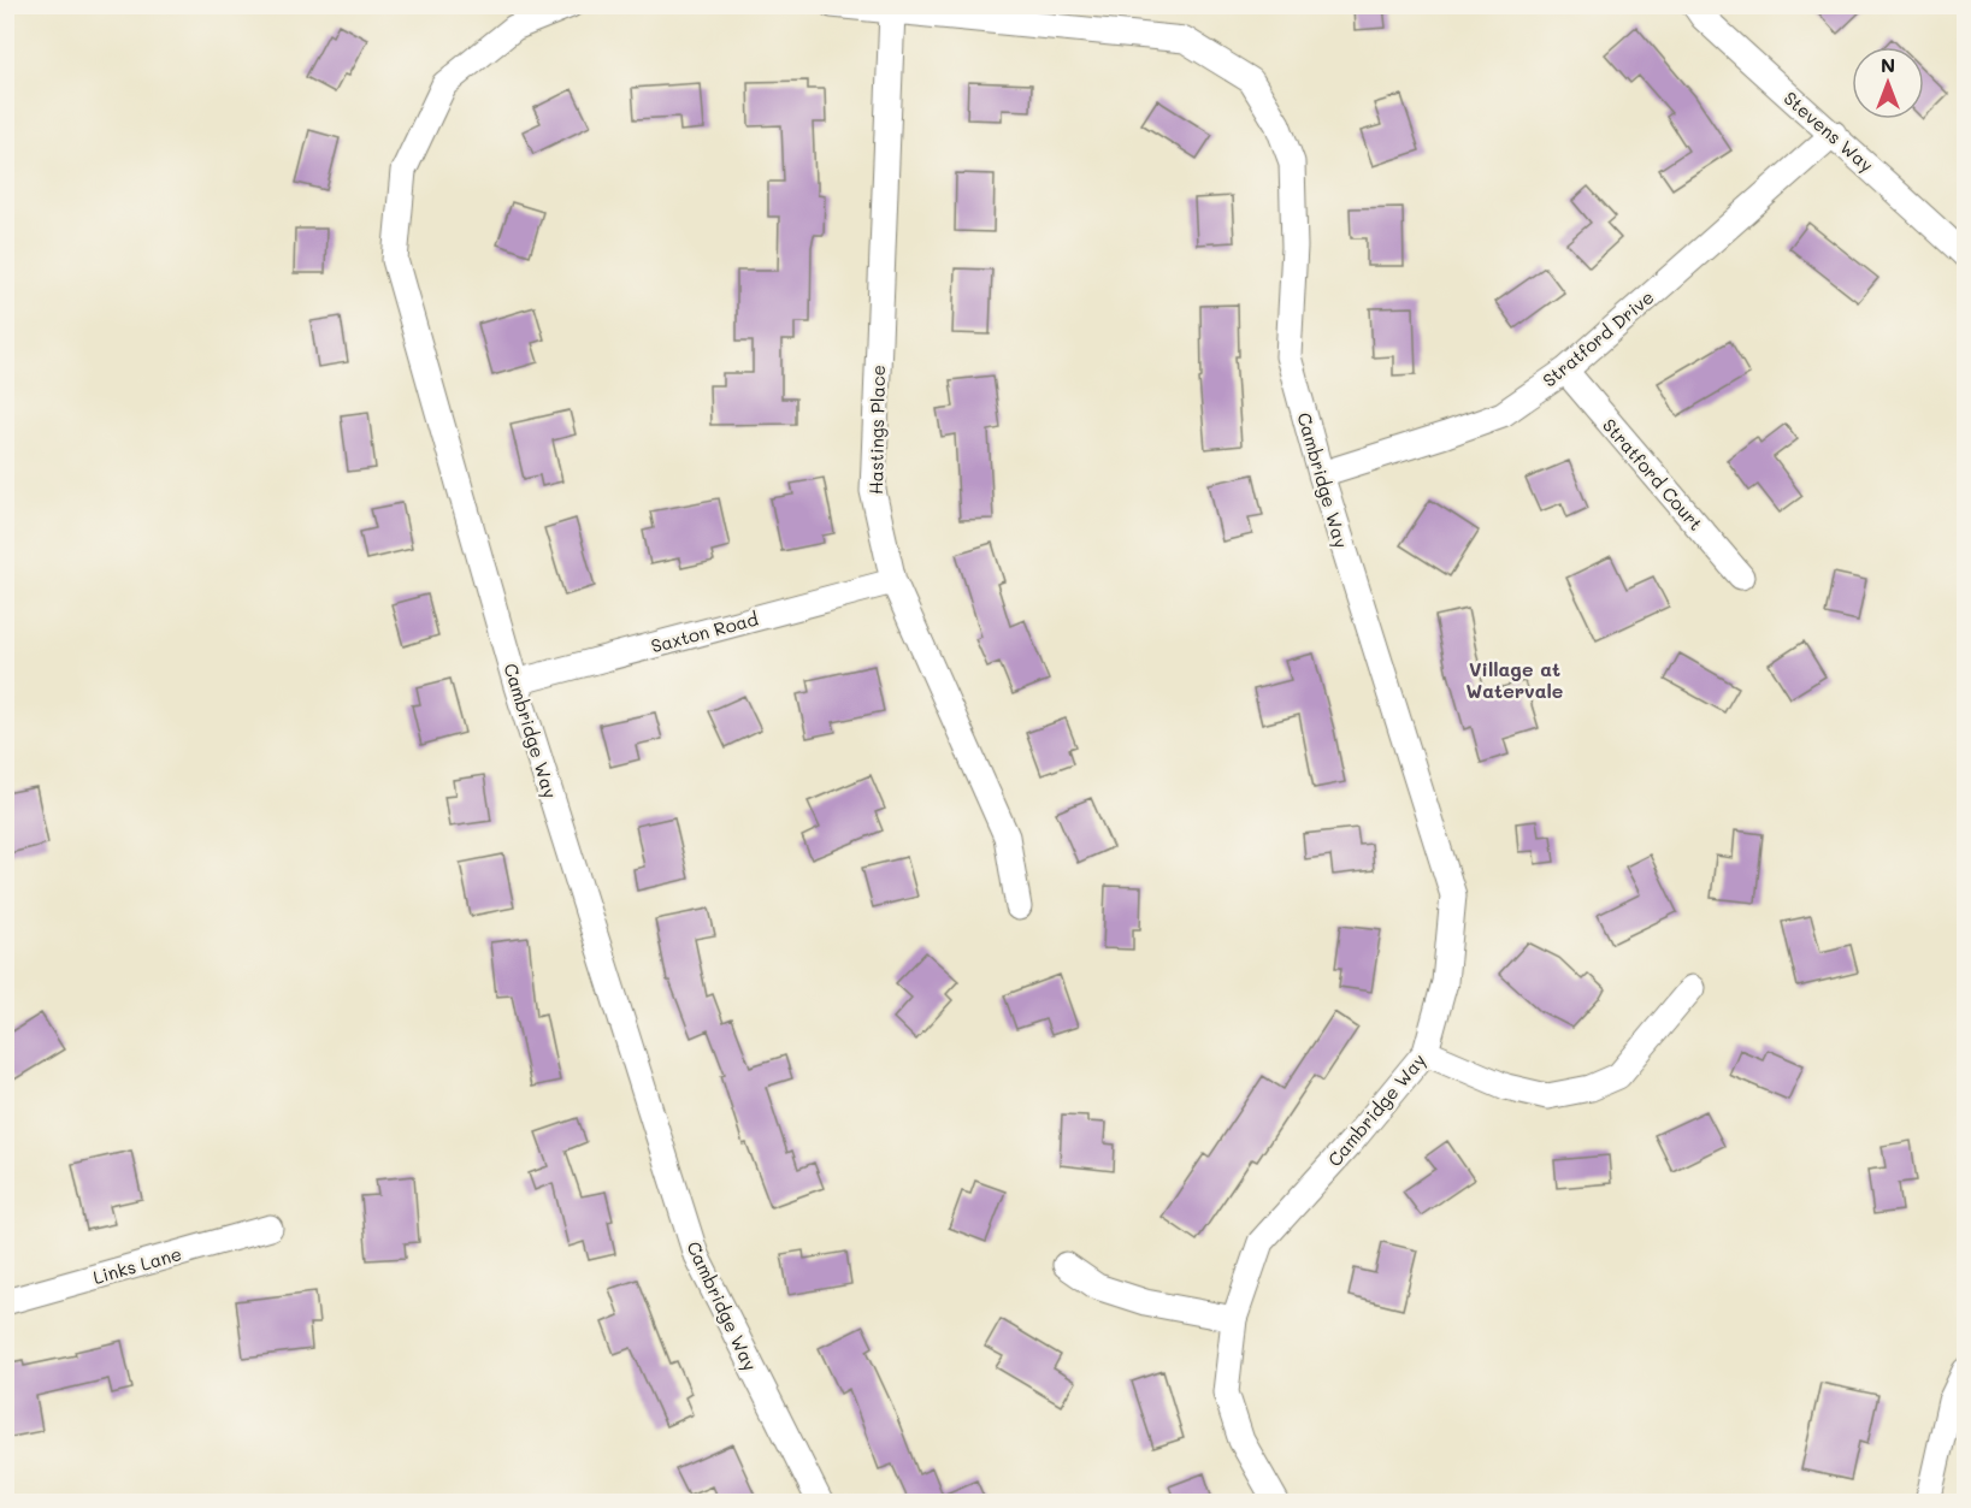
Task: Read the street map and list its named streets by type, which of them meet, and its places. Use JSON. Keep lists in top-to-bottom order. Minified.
{"streets":{"street":["Stevens Way","Stratford Drive","Hastings Place","Stratford Court","Cambridge Way","Saxton Road","Links Lane"]},"crossings":[["Stevens Way","Stratford Drive"],["Stratford Drive","Stratford Court"],["Stratford Drive","Cambridge Way"],["Hastings Place","Cambridge Way"],["Hastings Place","Saxton Road"],["Cambridge Way","Saxton Road"]],"districts":["Village at Watervale"],"north":"top"}
